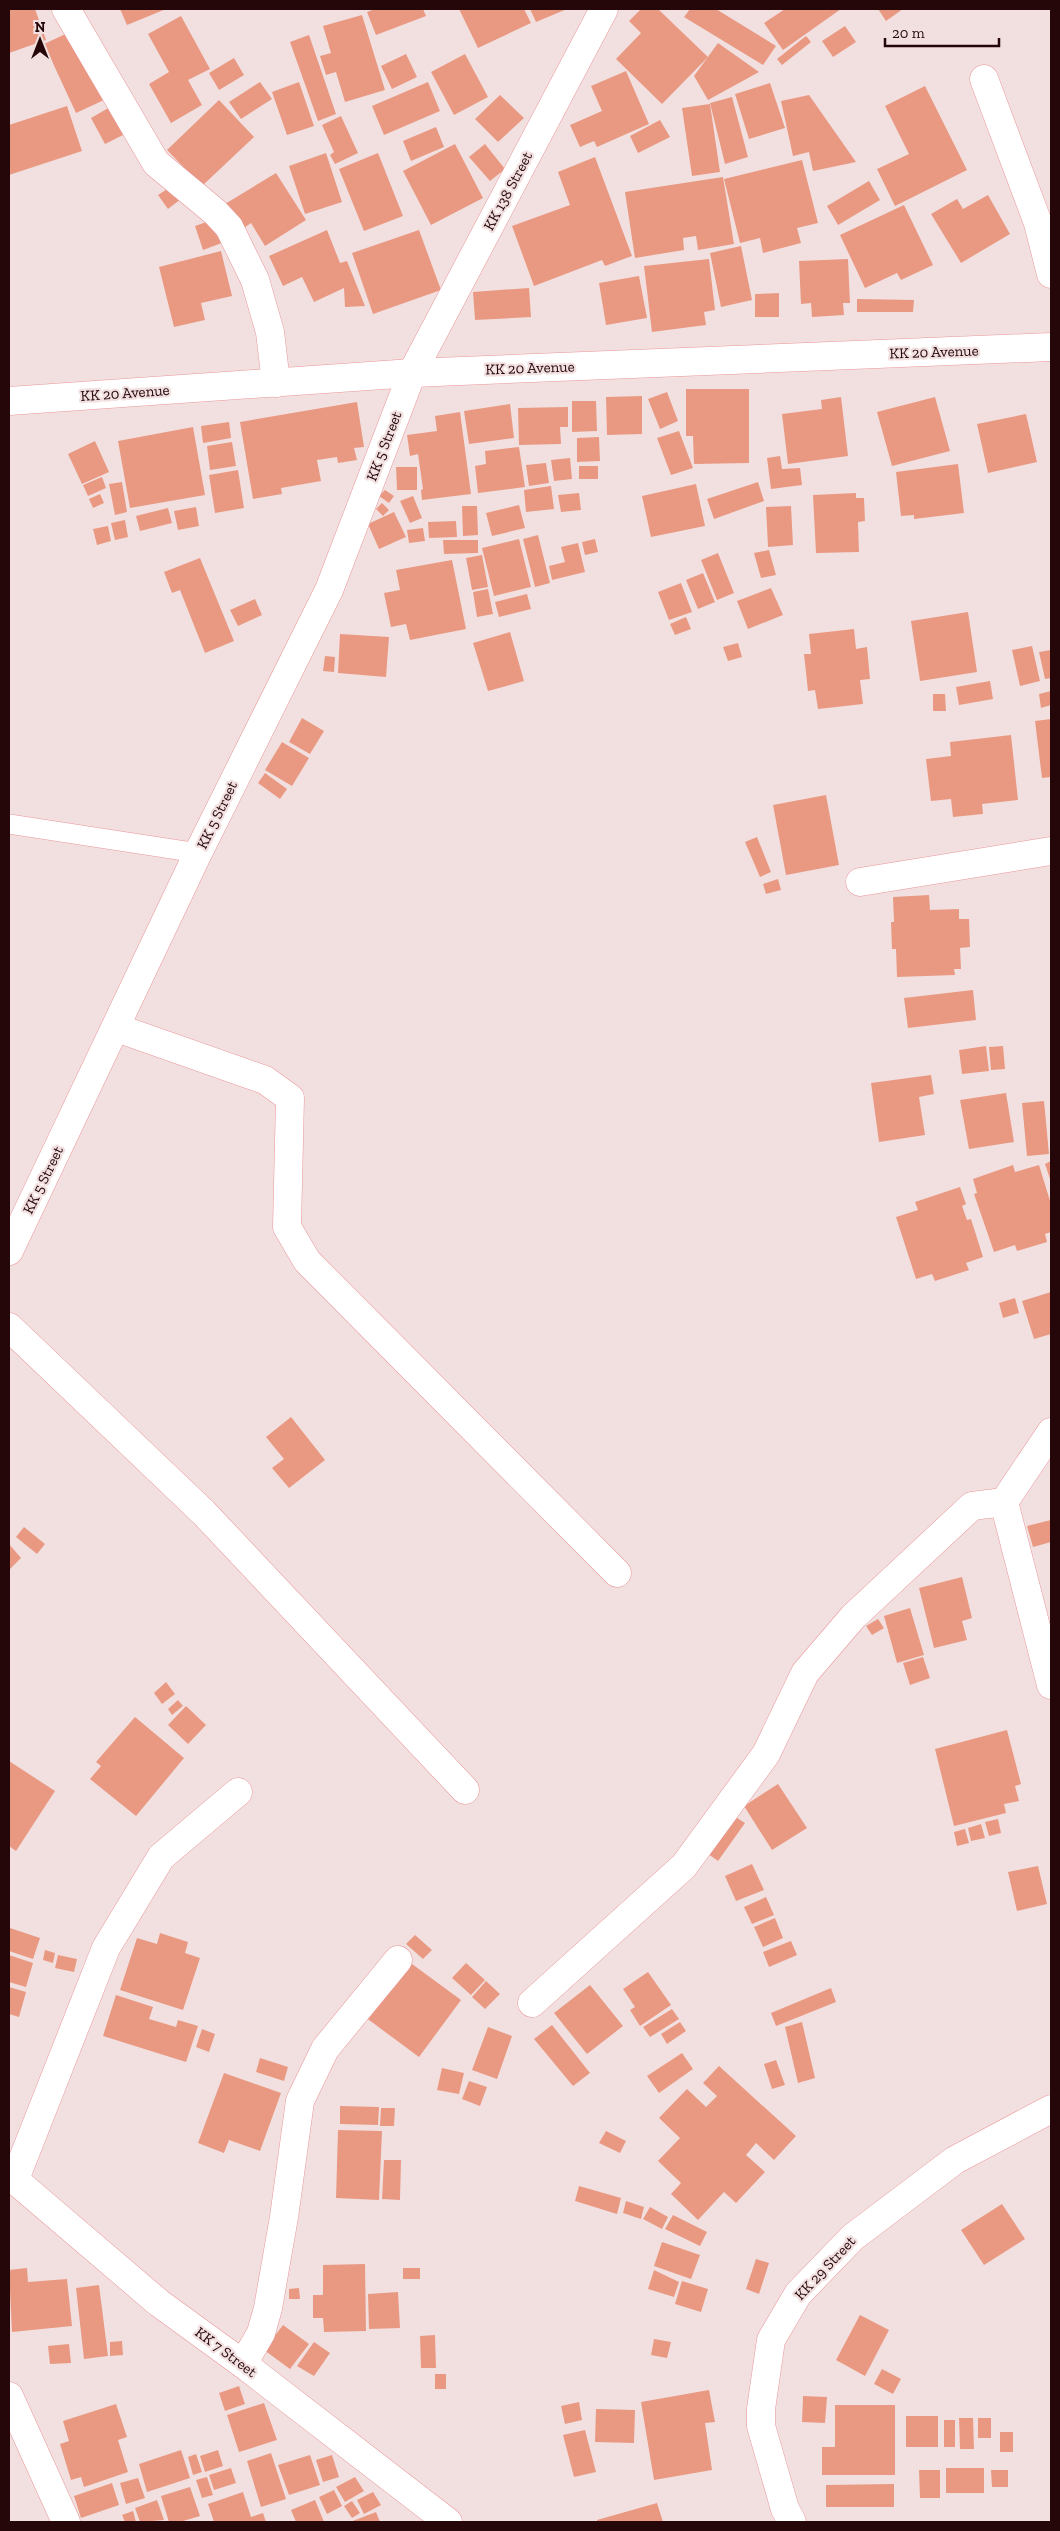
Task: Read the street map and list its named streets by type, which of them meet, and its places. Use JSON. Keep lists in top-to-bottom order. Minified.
{"streets":{"street":["KK 138 Street","KK 20 Avenue","KK 5 Street","KK 29 Street","KK 7 Street"]},"crossings":[["KK 138 Street","KK 20 Avenue"],["KK 138 Street","KK 5 Street"],["KK 20 Avenue","KK 5 Street"]],"scale_bar":"20 m","north":"top"}
